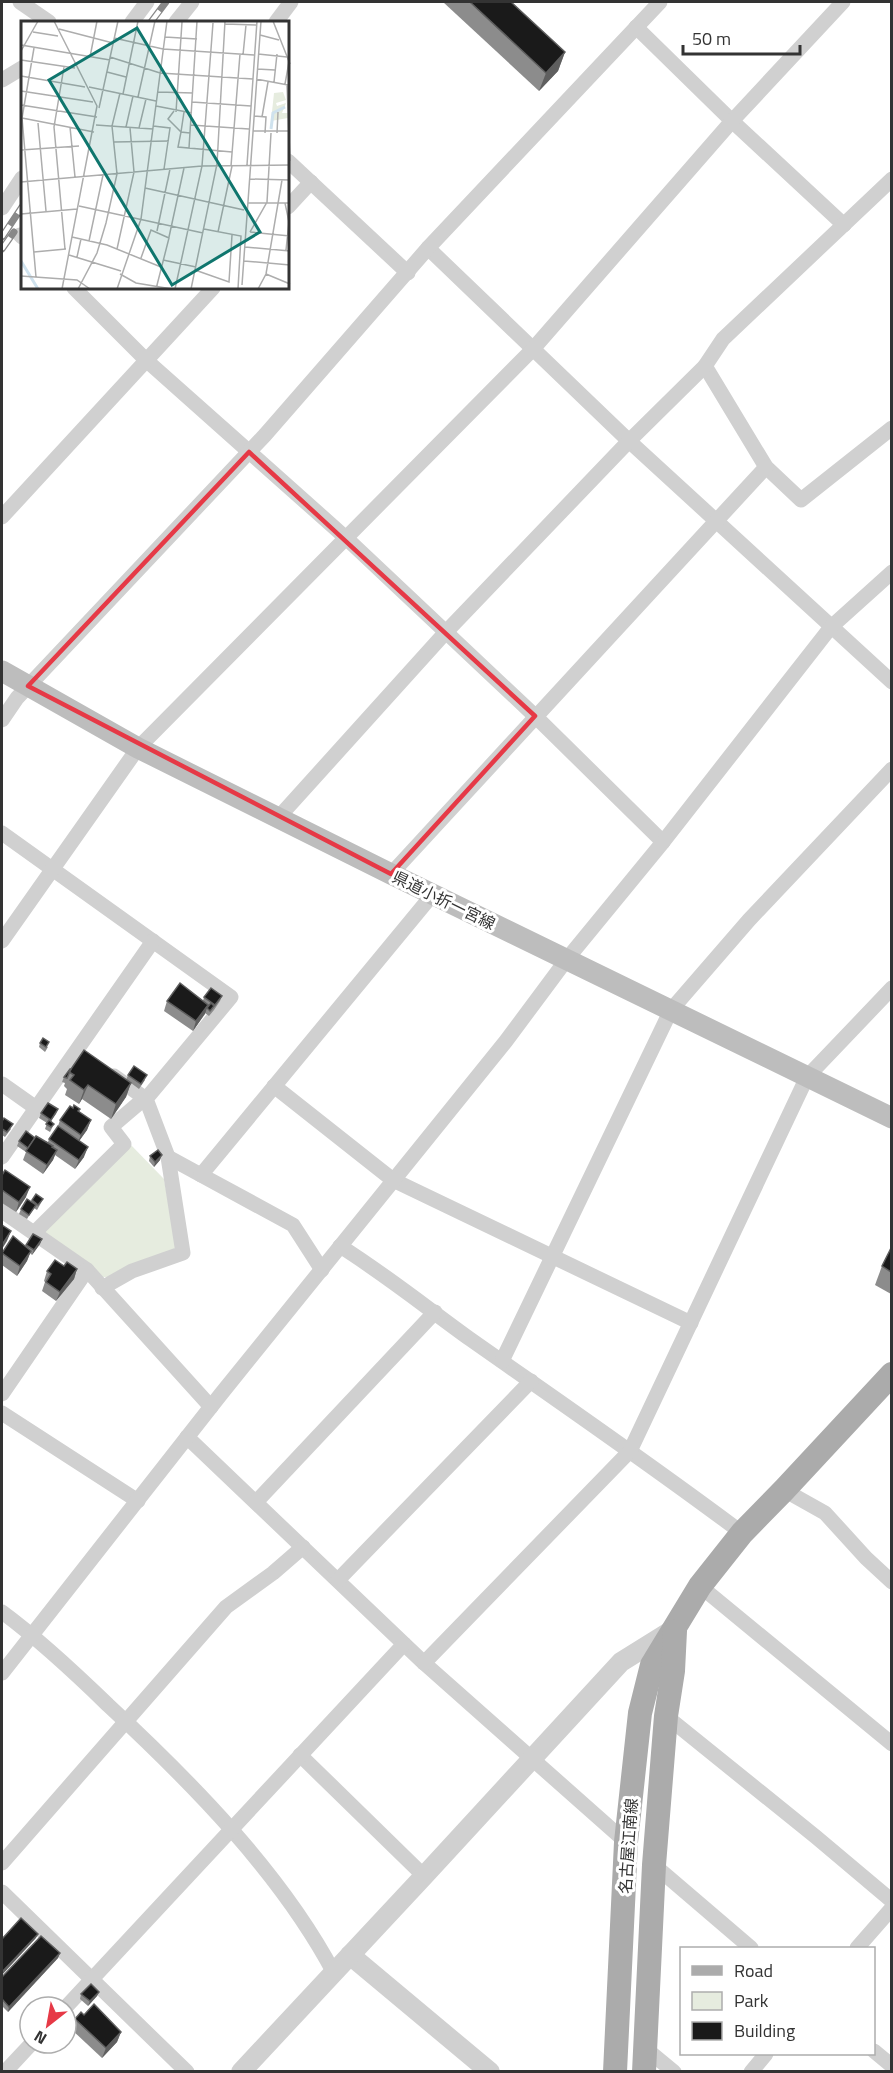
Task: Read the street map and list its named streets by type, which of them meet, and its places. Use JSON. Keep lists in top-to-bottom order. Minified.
{"streets":{"main road":["県道小折一宮線","名古屋江南線"]},"legend":["Road","Park","Building"],"scale_bar":"50 m","north":"bottom left"}
